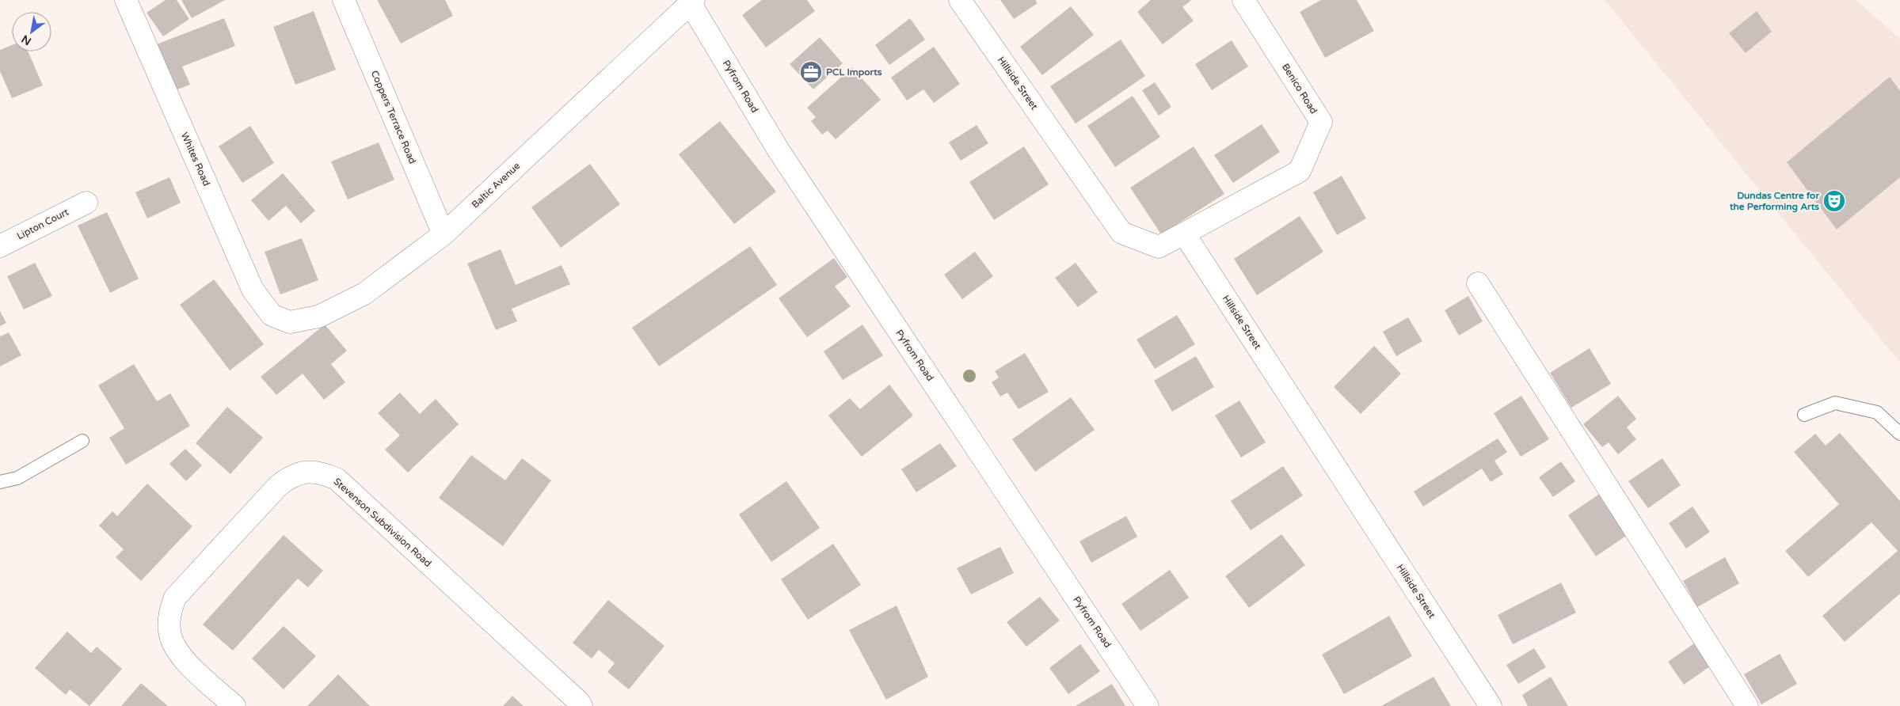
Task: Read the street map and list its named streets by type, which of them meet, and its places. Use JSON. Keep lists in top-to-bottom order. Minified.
{"streets":{"street":["Hillside Street","Pyfrom Road","Benico Road","Coppers Terrace Road","Whites Road","Baltic Avenue","Lipton Court","Stevenson Subdivision Road"]},"crossings":[["Hillside Street","Benico Road"],["Pyfrom Road","Baltic Avenue"],["Coppers Terrace Road","Baltic Avenue"],["Whites Road","Baltic Avenue"]],"places":{"office":["PCL Imports"],"theatre":["Dundas Centre for the Performing Arts"]},"north":"bottom left"}
